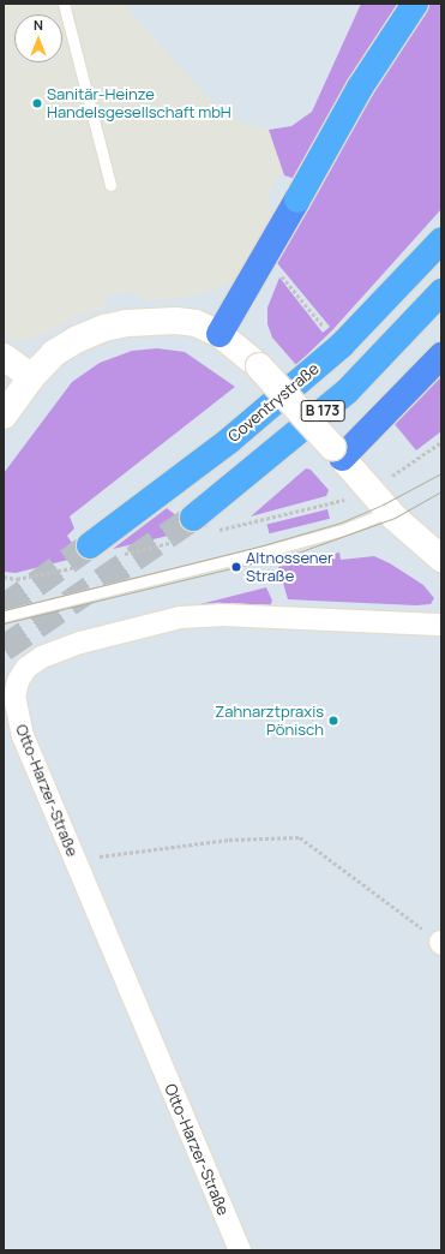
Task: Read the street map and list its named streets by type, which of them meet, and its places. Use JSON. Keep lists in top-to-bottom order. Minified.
{"streets":{"highway":["Coventrystraße","B 173"],"street":["Otto-Harzer-Straße"]},"places":["Sanitär-Heinze Handelsgesellschaft mbH","Altnossener Straße","Zahnarztpraxis Pönisch"],"north":"top"}
